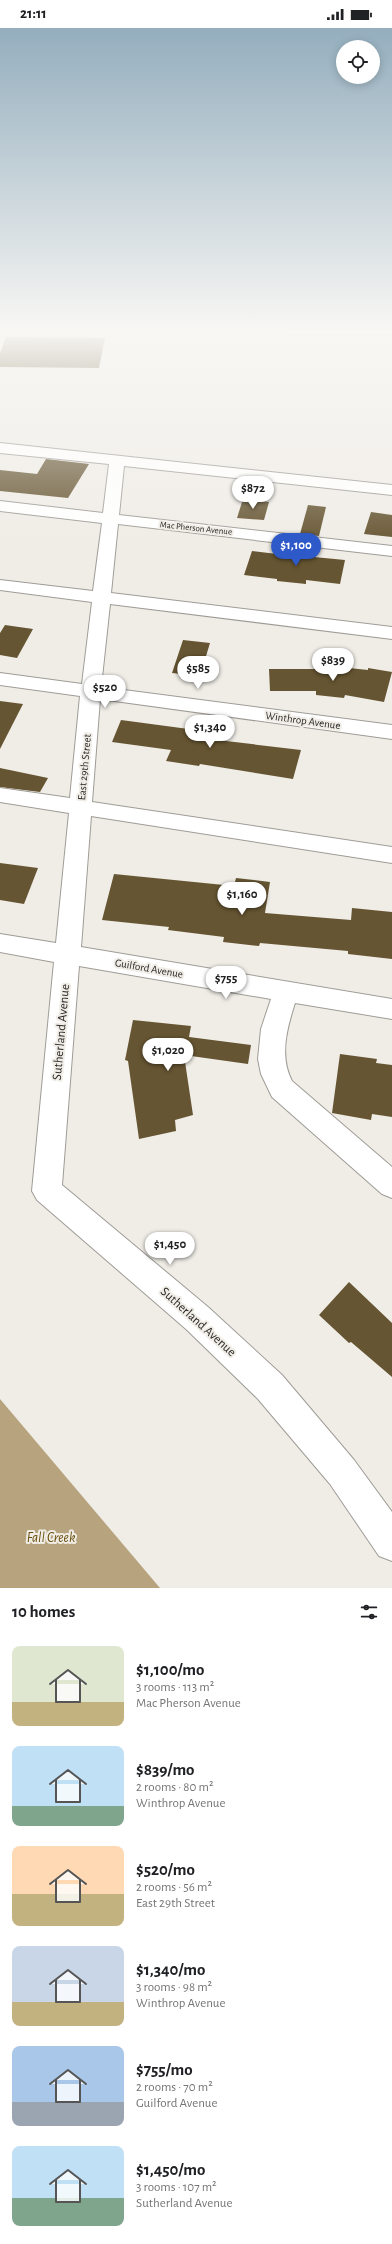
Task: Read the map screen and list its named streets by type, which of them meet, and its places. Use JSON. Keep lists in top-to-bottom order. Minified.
{"streets":{"street":["Mac Pherson Avenue","Winthrop Avenue","East 29th Street","Guilford Avenue","Sutherland Avenue"]},"crossings":[["Mac Pherson Avenue","East 29th Street"],["Winthrop Avenue","East 29th Street"],["East 29th Street","Guilford Avenue"],["East 29th Street","Sutherland Avenue"],["Guilford Avenue","Sutherland Avenue"]],"water":["Fall Creek"],"page":{"status":"21:11","price":["$872","$1,100","$839","$585","$520","$1,340","$1,160","$755","$1,020","$1,450"],"heading":"10 homes","list":[{"name":"$1,100/mo","note":"3 rooms · 113 m² · Mac Pherson Avenue"},{"name":"$839/mo","note":"2 rooms · 80 m² · Winthrop Avenue"},{"name":"$520/mo","note":"2 rooms · 56 m² · East 29th Street"},{"name":"$1,340/mo","note":"3 rooms · 98 m² · Winthrop Avenue"},{"name":"$755/mo","note":"2 rooms · 70 m² · Guilford Avenue"},{"name":"$1,450/mo","note":"3 rooms · 107 m² · Sutherland Avenue"}]}}
